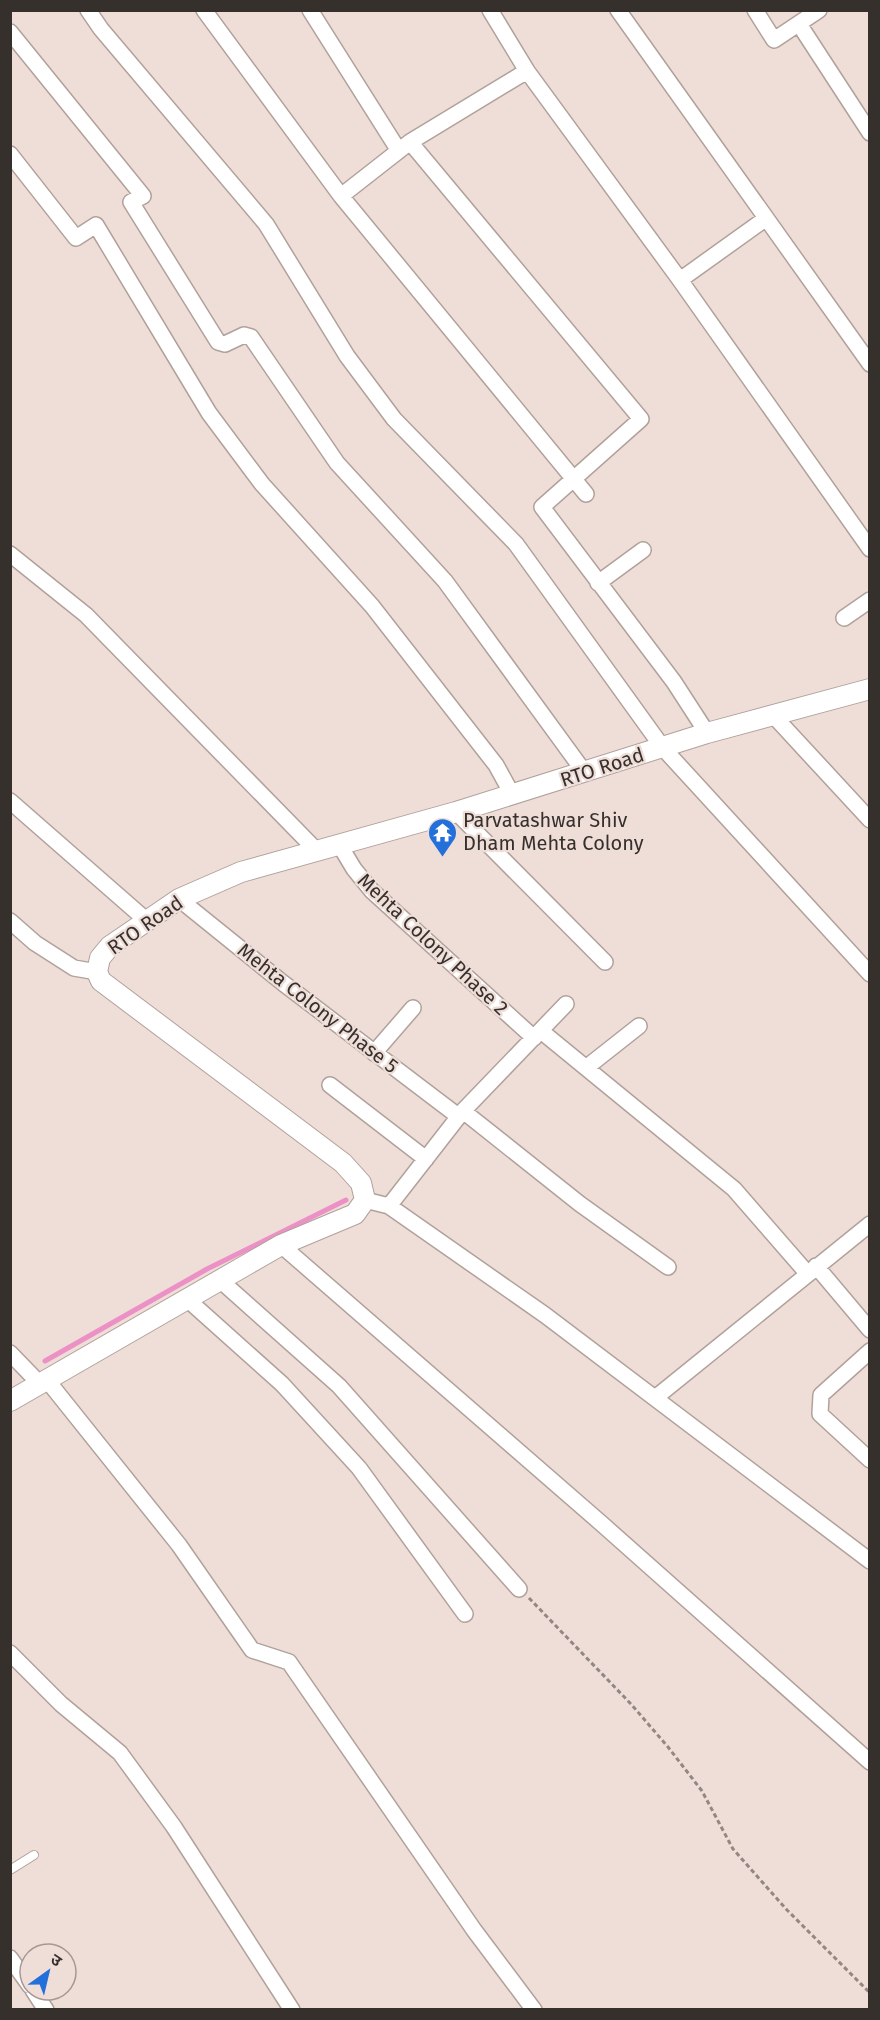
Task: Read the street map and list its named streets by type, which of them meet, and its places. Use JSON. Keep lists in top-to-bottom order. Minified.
{"streets":{"street":["RTO Road","Mehta Colony Phase 2","Mehta Colony Phase 5"]},"crossings":[["RTO Road","Mehta Colony Phase 2"],["RTO Road","Mehta Colony Phase 5"]],"places":{"temple":["Parvatashwar Shiv Dham Mehta Colony"]},"north":"top right"}
